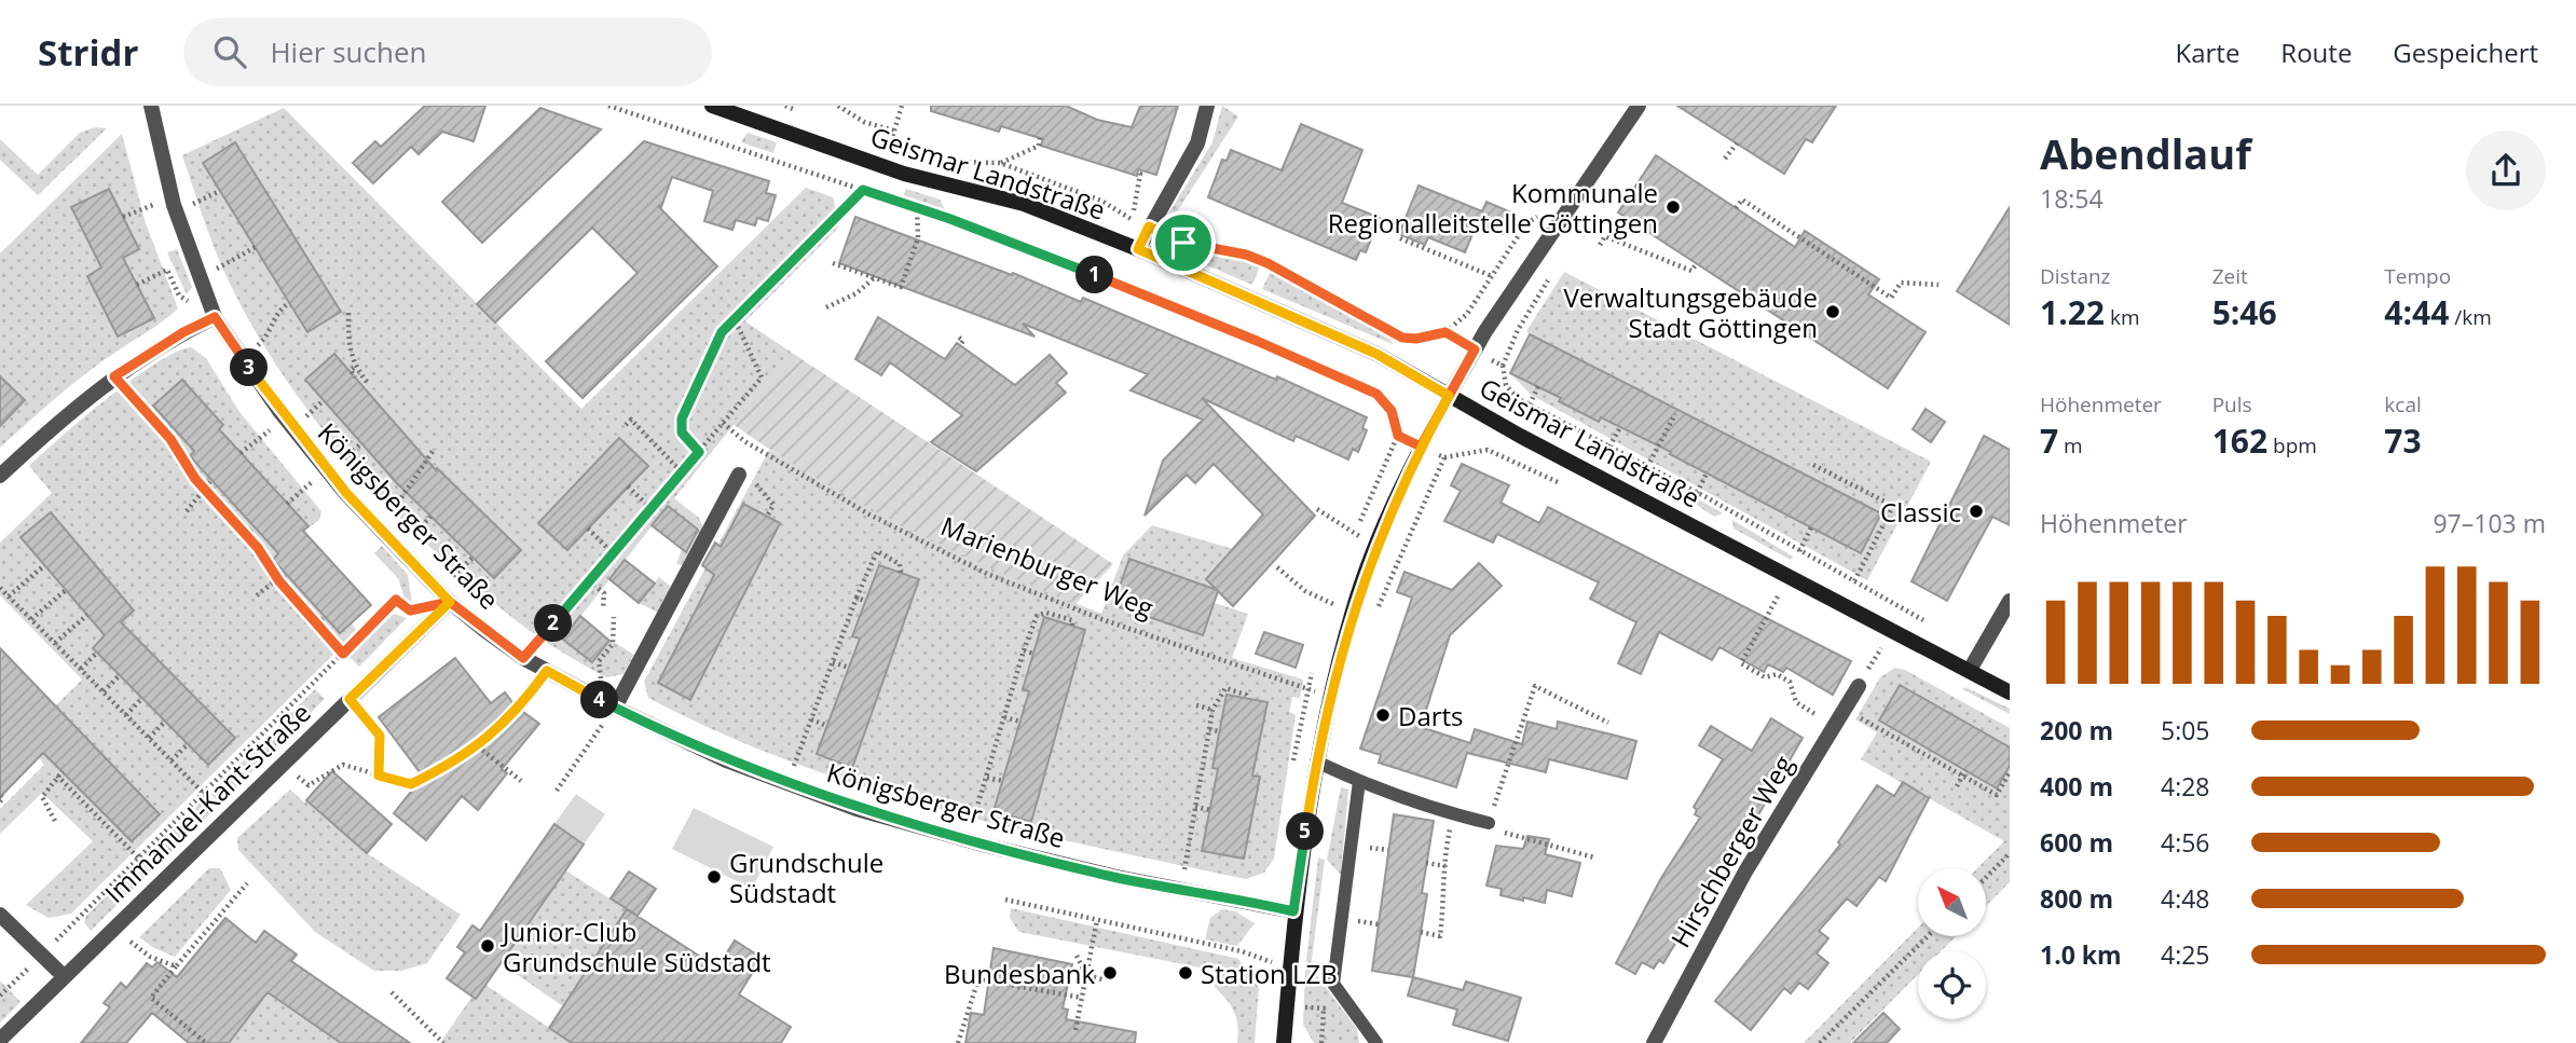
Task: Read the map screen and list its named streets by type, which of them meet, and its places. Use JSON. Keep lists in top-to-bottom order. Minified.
{"streets":{"main road":["Geismar Landstraße"],"street":["Königsberger Straße","Immanuel-Kant-Straße","Hirschberger Weg"],"path":["Marienburger Weg"]},"crossings":[["Königsberger Straße","Immanuel-Kant-Straße"]],"places":["Kommunale Regionalleitstelle Göttingen","Verwaltungsgebäude Stadt Göttingen","Classic","Darts","Grundschule Südstadt","Junior-Club Grundschule Südstadt","Bundesbank","Station LZB"],"north":"top left","page":{"header":"Stridr","search":"Hier suchen","nav":["Karte","Route","Gespeichert"],"heading":["Abendlauf","18:54"],"stats":[["Distanz","1.22 km"],["Zeit","5:46"],["Tempo","4:44 /km"],["Höhenmeter","7 m"],["Puls","162 bpm"],["kcal","73"]],"pins":["1","3","2","4","5"],"chart":["Höhenmeter","97–103 m"],"list":[{"name":"200 m","note":"5:05"},{"name":"400 m","note":"4:28"},{"name":"600 m","note":"4:56"},{"name":"800 m","note":"4:48"},{"name":"1.0 km","note":"4:25"}]}}
